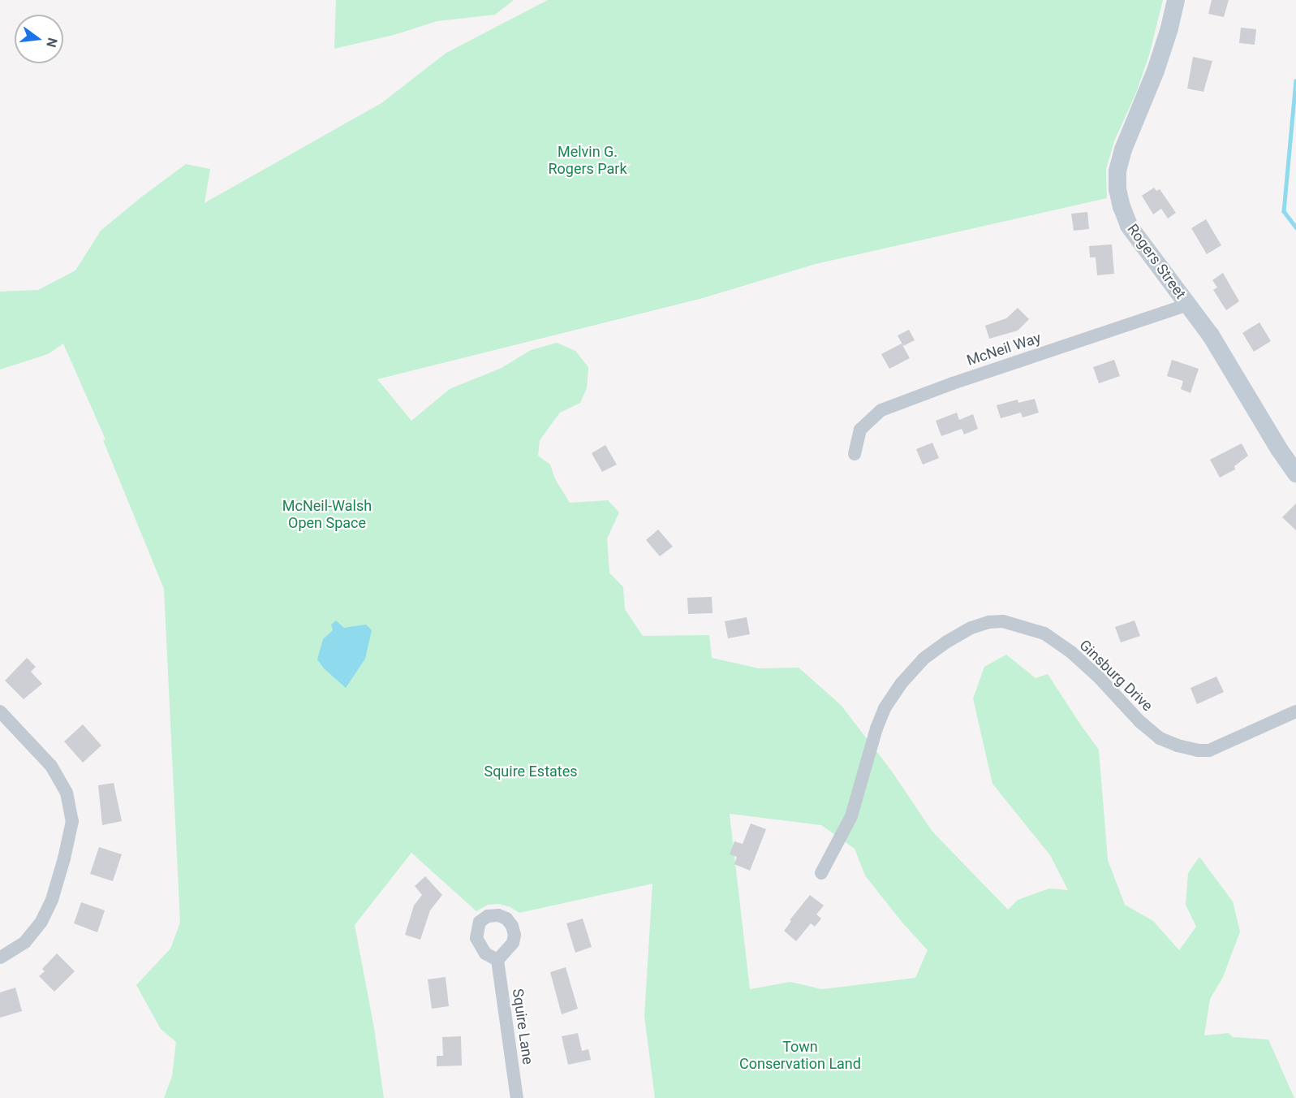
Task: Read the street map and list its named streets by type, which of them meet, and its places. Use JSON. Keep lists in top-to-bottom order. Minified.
{"streets":{"street":["Rogers Street","McNeil Way","Ginsburg Drive","Squire Lane"]},"crossings":[["Rogers Street","McNeil Way"]],"parks":["Melvin G. Rogers Park","McNeil-Walsh Open Space","Squire Estates","Town Conservation Land"],"north":"right"}
